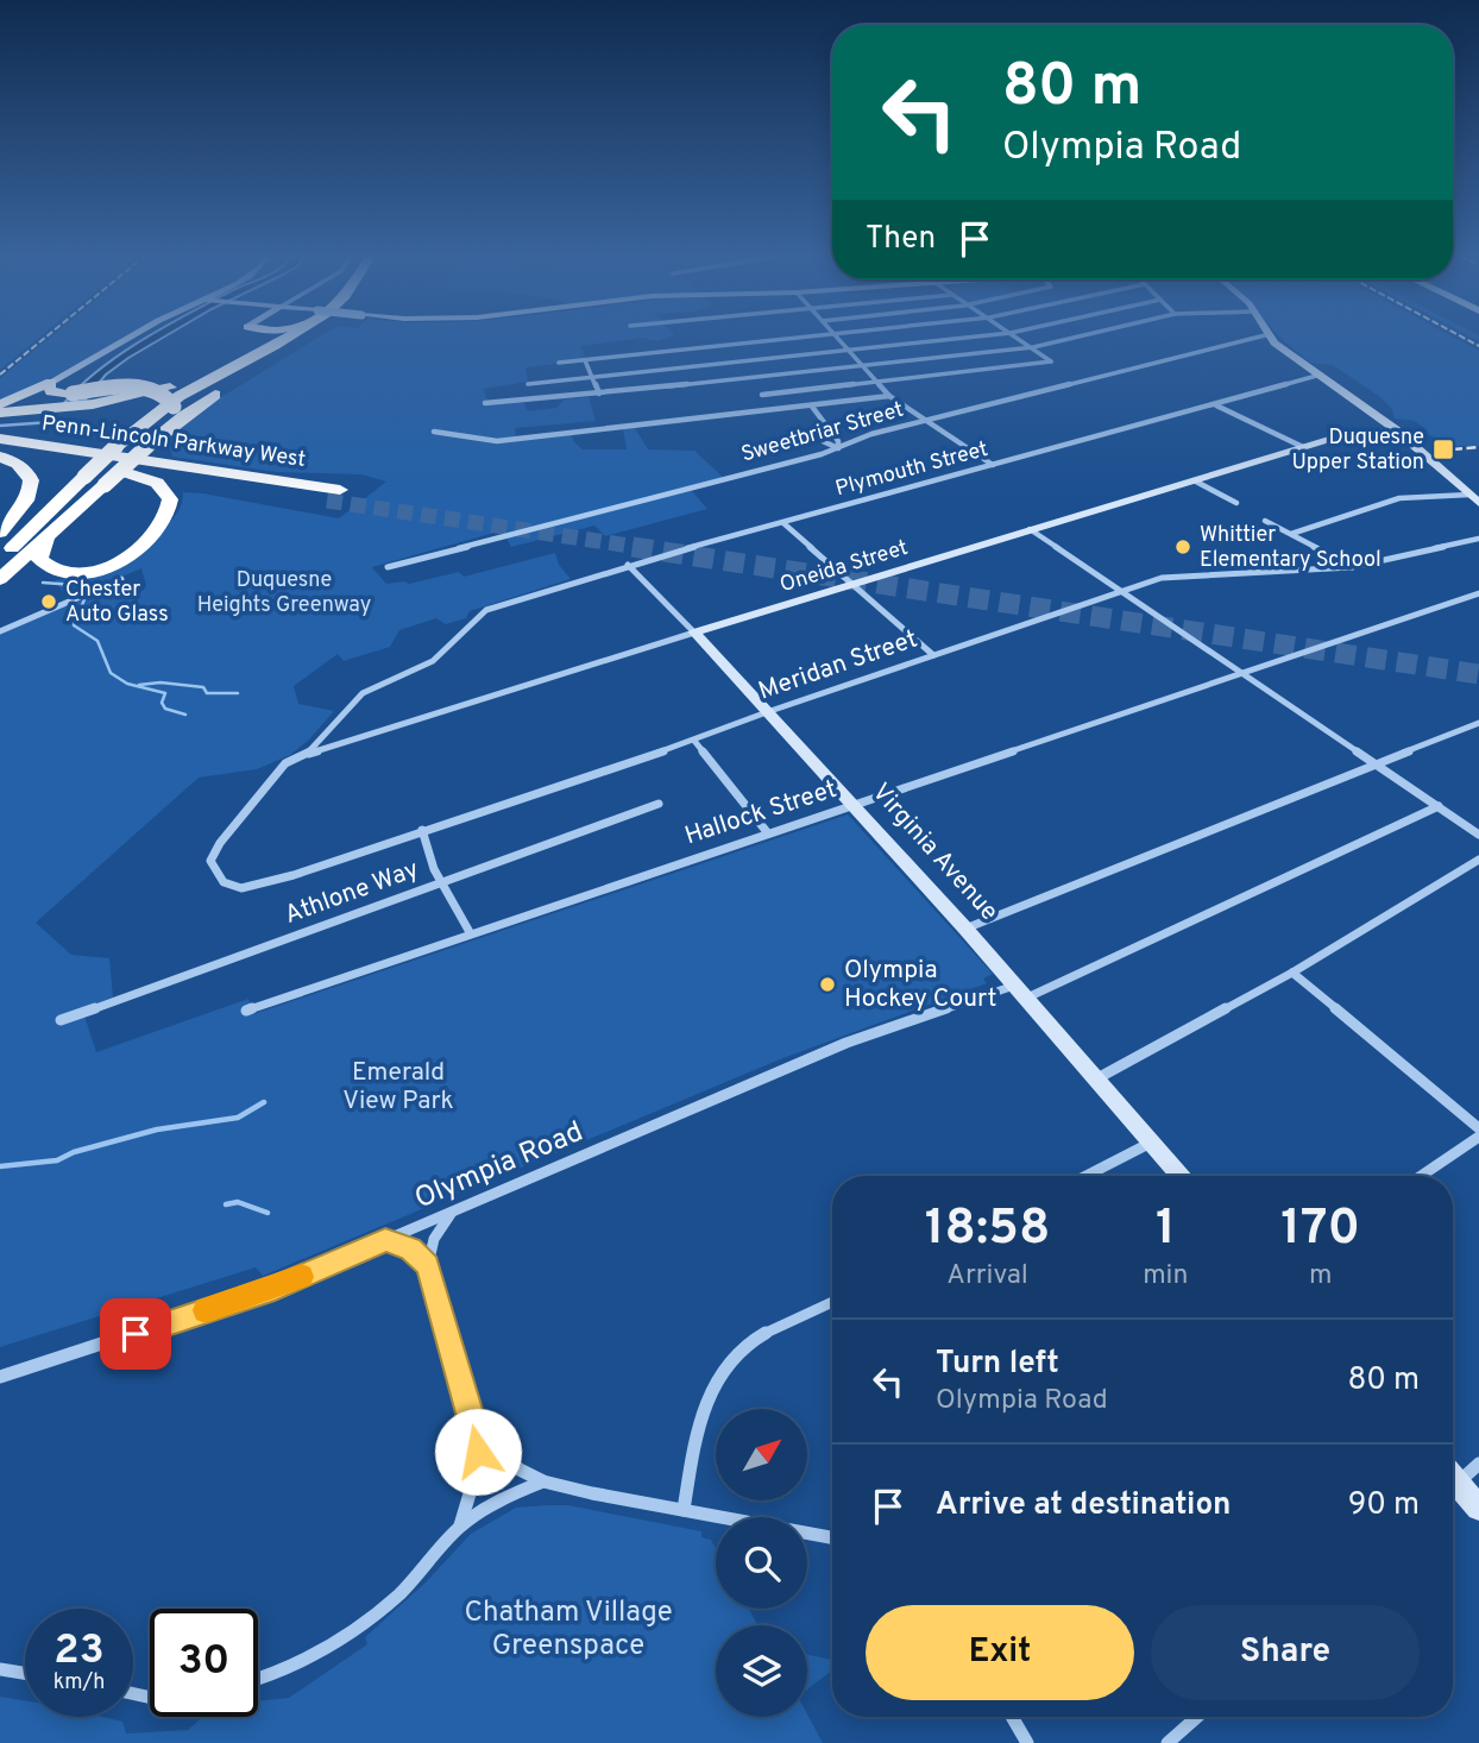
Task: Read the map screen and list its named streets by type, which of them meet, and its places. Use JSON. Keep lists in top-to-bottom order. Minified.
{"streets":{"highway":["Penn-Lincoln Parkway West"],"street":["Sweetbriar Street","Plymouth Street","Oneida Street","Meridan Street","Hallock Street","Virginia Avenue","Athlone Way","Olympia Road"]},"crossings":[["Plymouth Street","Oneida Street"],["Plymouth Street","Meridan Street"],["Plymouth Street","Virginia Avenue"],["Oneida Street","Meridan Street"],["Oneida Street","Virginia Avenue"],["Meridan Street","Virginia Avenue"],["Hallock Street","Virginia Avenue"],["Virginia Avenue","Olympia Road"]],"parks":["Duquesne Heights Greenway","Emerald View Park","Chatham Village Greenspace"],"places":{"transit":["Duquesne Upper Station"],"other":["Whittier Elementary School","Chester Auto Glass","Olympia Hockey Court"]},"north":"top right","page":{"turn":["80 m","Olympia Road"],"then":"Then","eta":["18:58","Arrival","1","min","170","m"],"list":[{"name":"Turn left","note":"Olympia Road","value":"80 m"},{"name":"Arrive at destination","value":"90 m"}],"buttons":["Exit","Share"],"speed":"23 km/h","limit":"30"}}
